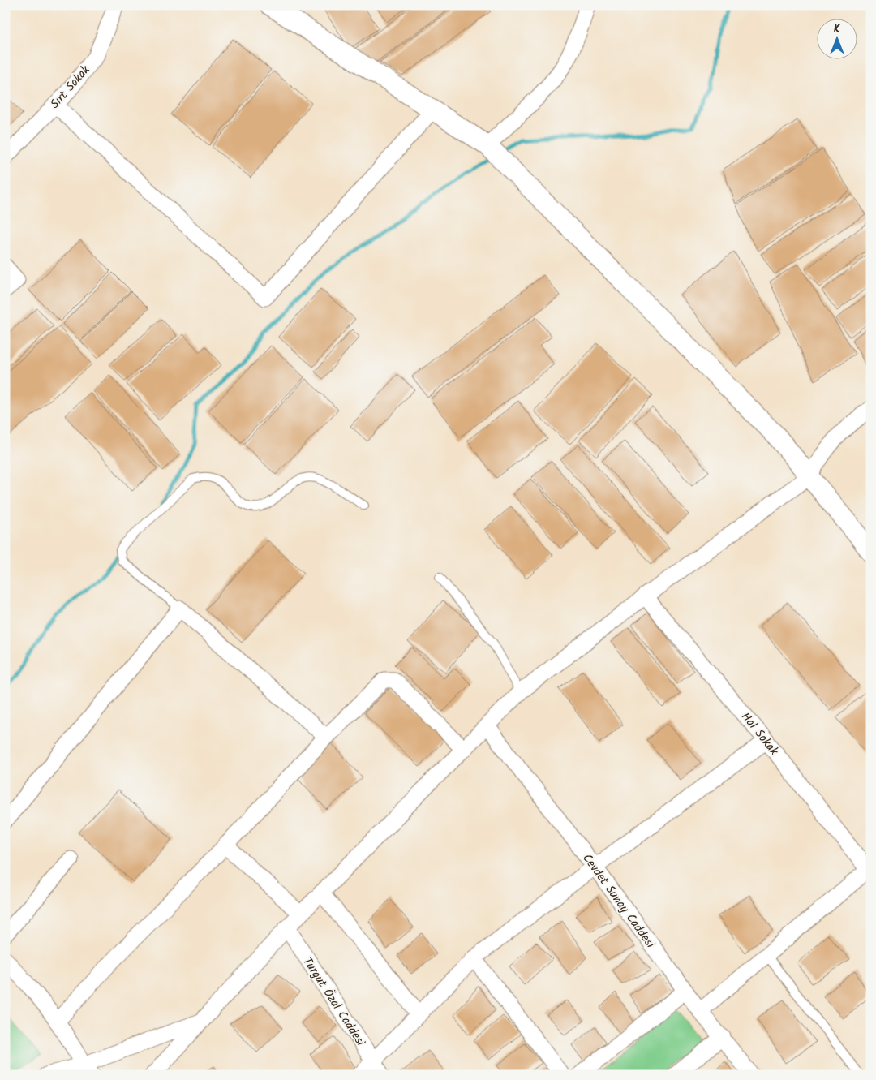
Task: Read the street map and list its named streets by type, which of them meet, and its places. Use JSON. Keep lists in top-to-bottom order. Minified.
{"streets":{"street":["Sırt Sokak","Hal Sokak","Cevdet Sunay Caddesi","Turgut Özal Caddesi"]},"north":"top"}
